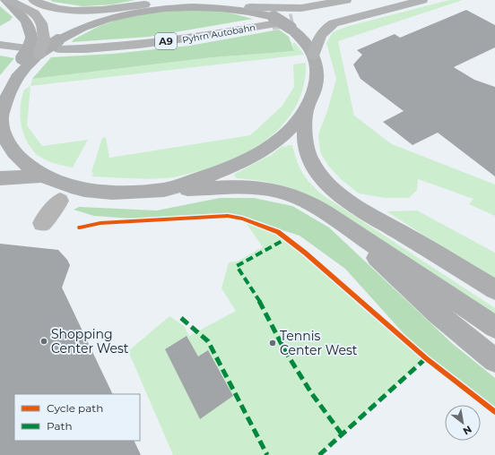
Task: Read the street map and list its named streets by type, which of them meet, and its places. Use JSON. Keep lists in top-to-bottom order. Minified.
{"streets":{"highway":["Pyhrn Autobahn","A9"]},"places":["Shopping Center West","Tennis Center West"],"legend":["Cycle path","Path"],"north":"bottom right"}
